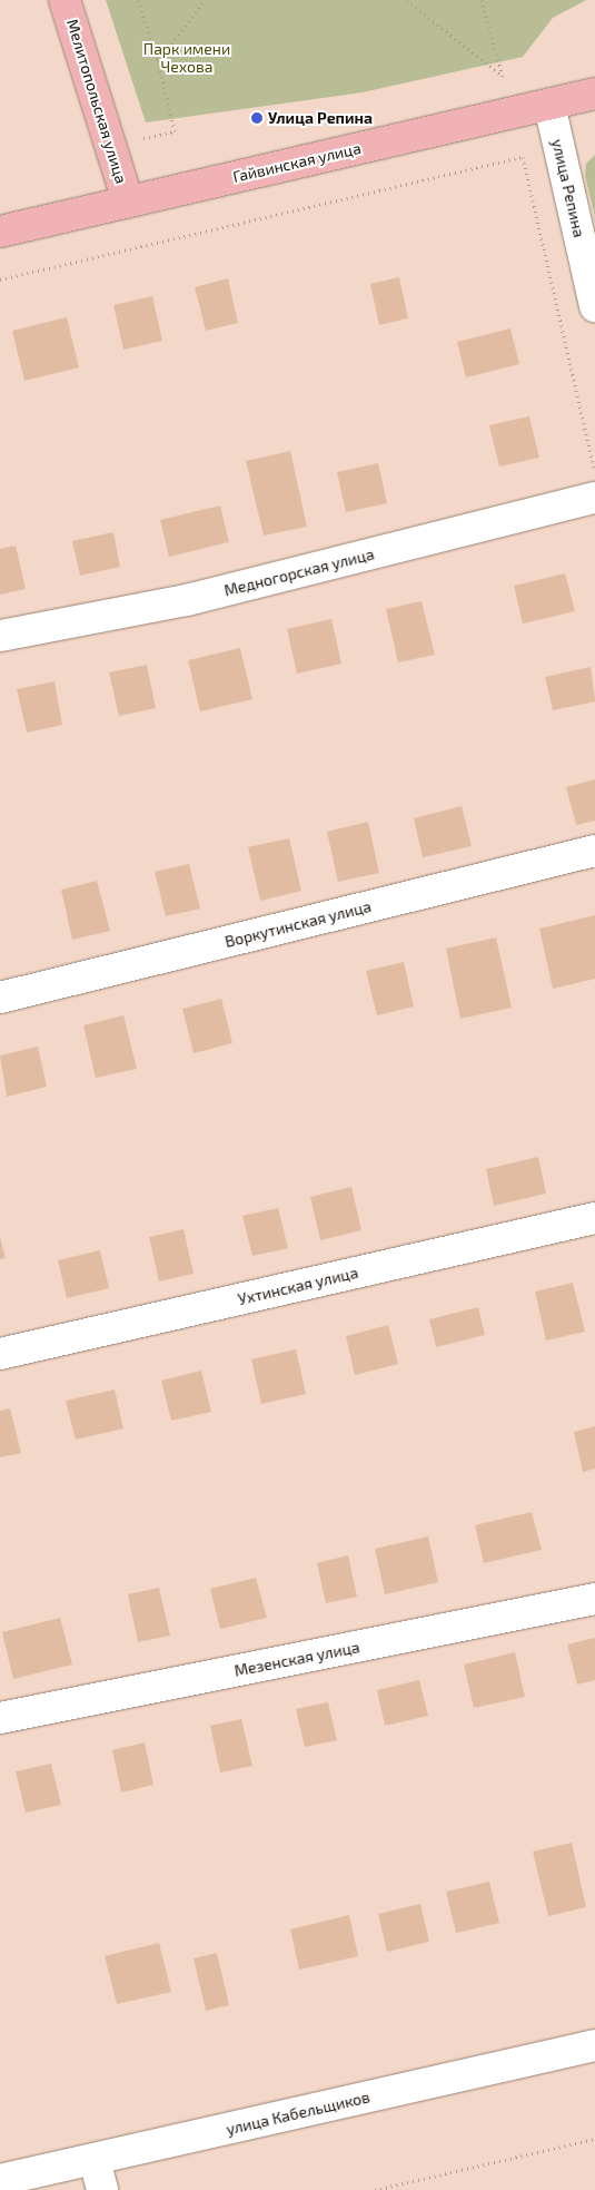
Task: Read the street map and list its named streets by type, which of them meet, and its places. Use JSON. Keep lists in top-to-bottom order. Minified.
{"streets":{"main road":["Мелитопольская улица","Гайвинская улица"],"street":["улица Репина","Медногорская улица","Воркутинская улица","Ухтинская улица","Мезенская улица","улица Кабельщиков"]},"crossings":[["Мелитопольская улица","Гайвинская улица"],["Гайвинская улица","улица Репина"]],"parks":["Парк имени Чехова"],"places":["Улица Репина"]}
